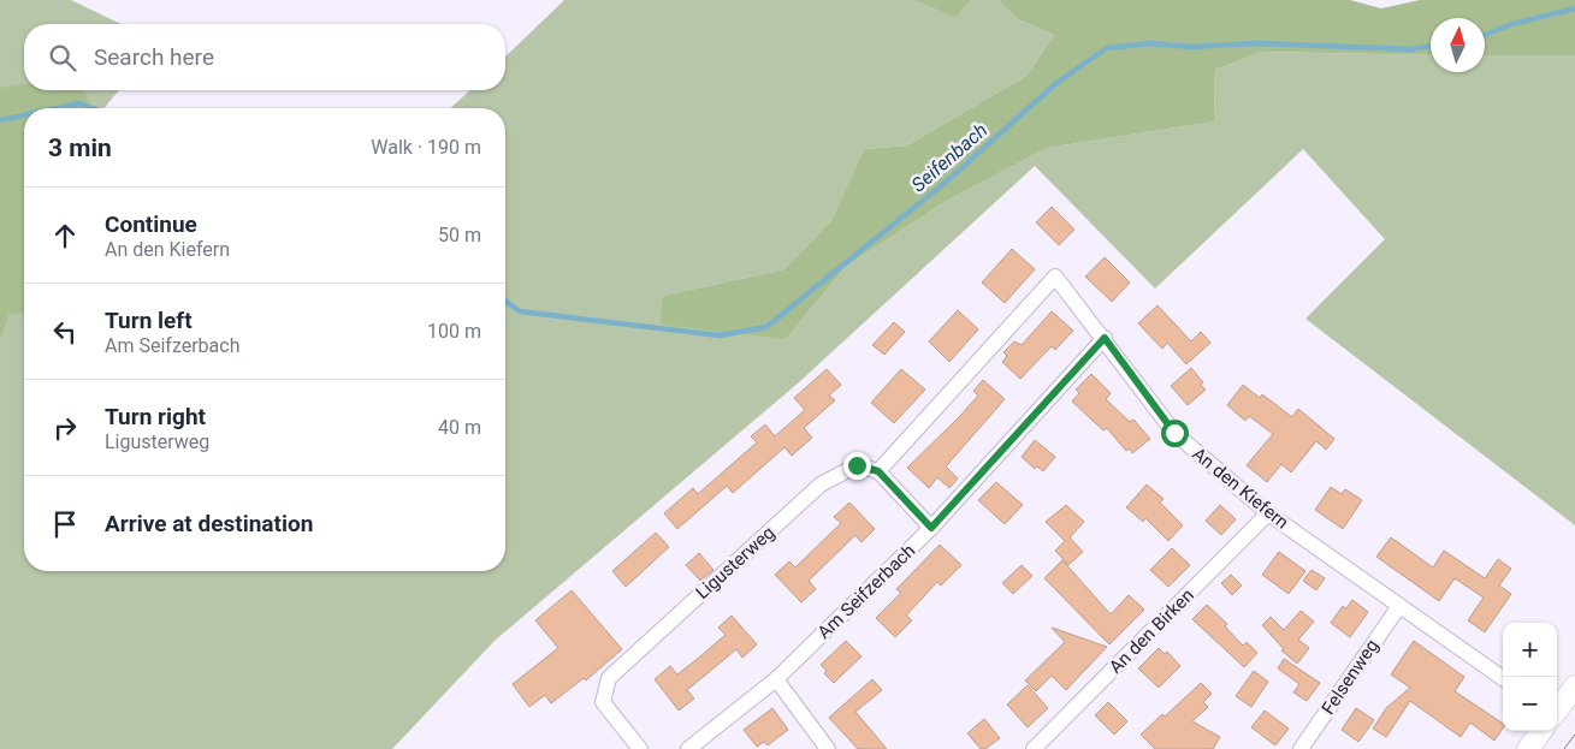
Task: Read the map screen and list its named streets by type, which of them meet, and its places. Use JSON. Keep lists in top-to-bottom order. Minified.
{"streets":{"street":["An den Kiefern","Ligusterweg","Am Seifzerbach","An den Birken","Felsenweg"]},"crossings":[["An den Kiefern","Ligusterweg"],["An den Kiefern","Am Seifzerbach"],["An den Kiefern","An den Birken"],["An den Kiefern","Felsenweg"]],"water":["Seifenbach"],"north":"top","page":{"search":"Search here","heading":["3 min","Walk · 190 m"],"list":[["Continue","An den Kiefern","50 m"],["Turn left","Am Seifzerbach","100 m"],["Turn right","Ligusterweg","40 m"],"Arrive at destination"],"map_buttons":["+","−"]}}
